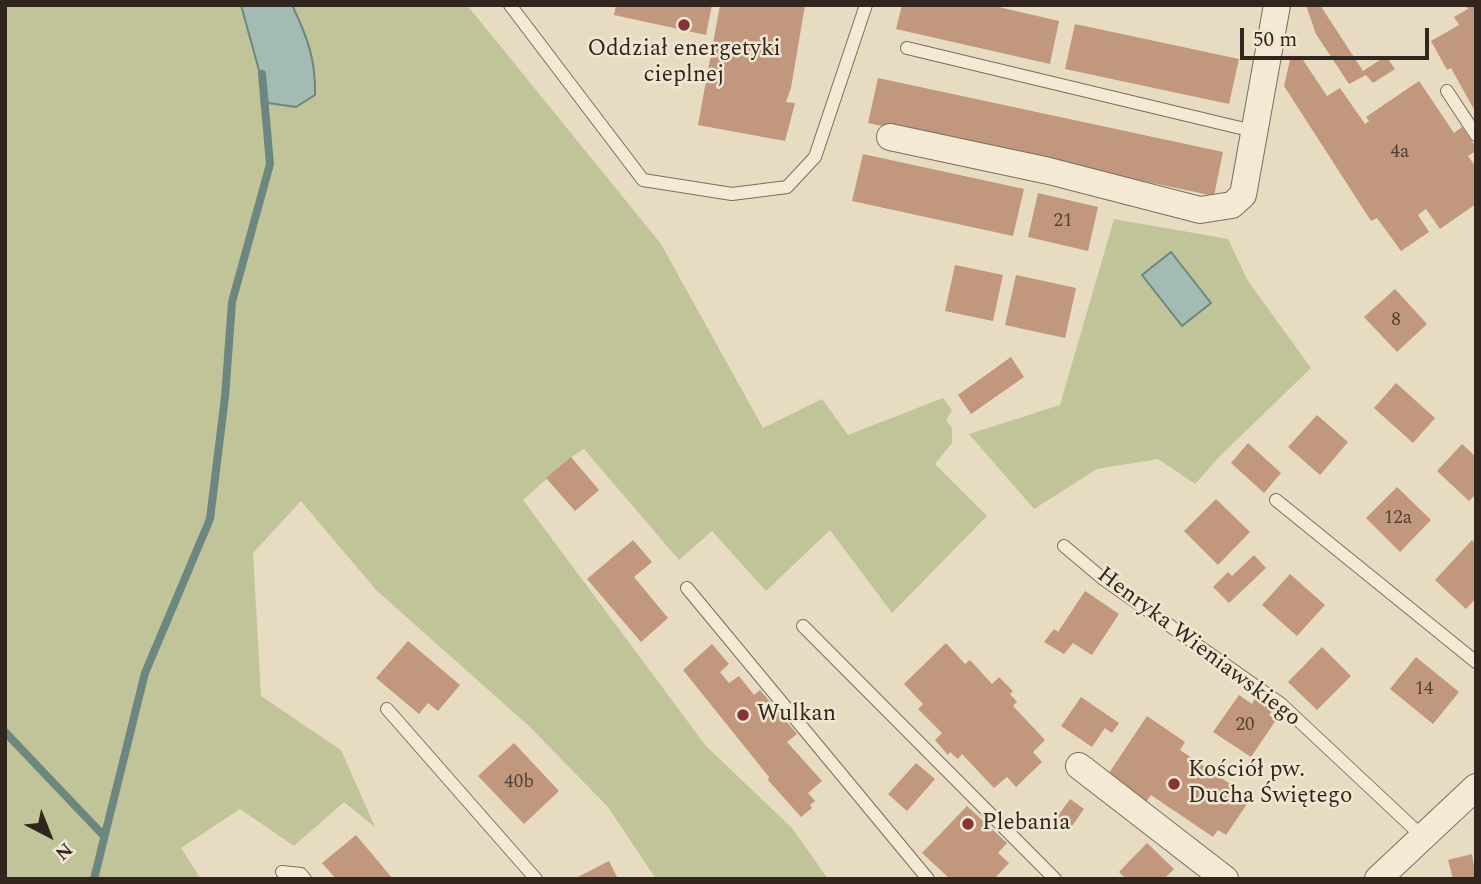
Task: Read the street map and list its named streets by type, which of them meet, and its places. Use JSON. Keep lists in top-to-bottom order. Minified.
{"streets":{"lane":["Henryka Wieniawskiego"]},"places":["Oddział energetyki cieplnej","Wulkan","Kościół pw. Ducha Świętego","Plebania"],"house_numbers":["4a","21","8","12a","14","20","40b"],"scale_bar":"50 m","north":"bottom right"}
